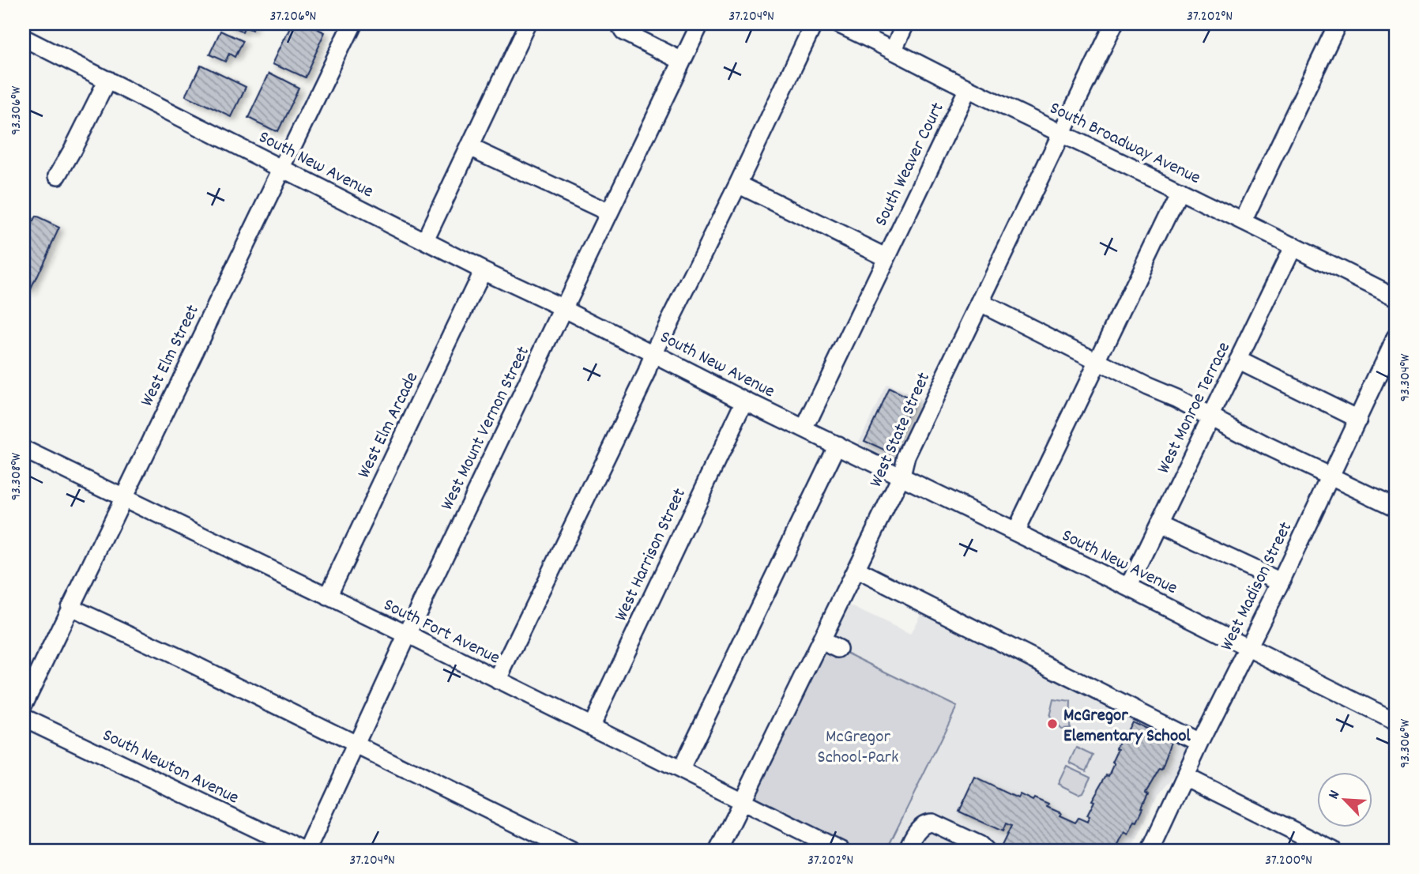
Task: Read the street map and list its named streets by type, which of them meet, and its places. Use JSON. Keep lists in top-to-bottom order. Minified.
{"streets":{"street":["South Broadway Avenue","South New Avenue","South Weaver Court","West Elm Street","West Monroe Terrace","West Elm Arcade","West Mount Vernon Street","West State Street","West Harrison Street","West Madison Street","South Fort Avenue","South Newton Avenue"]},"crossings":[["South Broadway Avenue","South Weaver Court"],["South Broadway Avenue","West Monroe Terrace"],["South Broadway Avenue","West State Street"],["South New Avenue","South Weaver Court"],["South New Avenue","West Elm Street"],["South New Avenue","West Monroe Terrace"],["South New Avenue","West Elm Arcade"],["South New Avenue","West Mount Vernon Street"],["South New Avenue","West State Street"],["South New Avenue","West Harrison Street"],["South New Avenue","West Madison Street"],["West Elm Street","South Fort Avenue"],["West Elm Arcade","South Fort Avenue"],["West Mount Vernon Street","South Fort Avenue"],["West State Street","South Fort Avenue"],["West Harrison Street","South Fort Avenue"]],"parks":["McGregor School-Park"],"places":["McGregor Elementary School"],"north":"top left","coordinates":["37.206°N","37.204°N","37.202°N","93.306°W","93.304°W","93.308°W","37.200°N"]}
